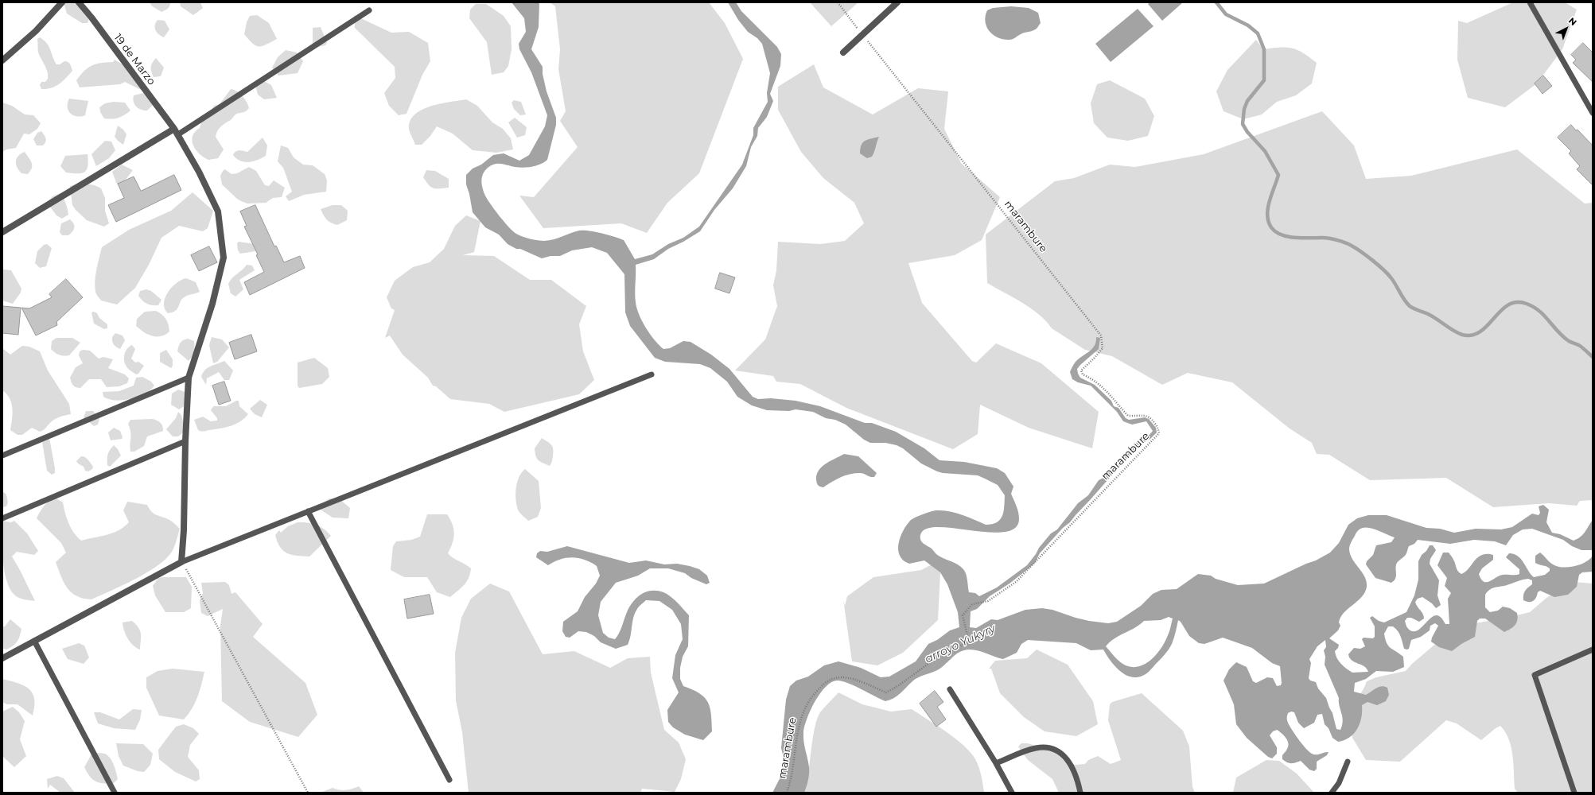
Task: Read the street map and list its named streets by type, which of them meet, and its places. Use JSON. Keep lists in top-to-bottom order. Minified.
{"streets":{"street":["19 de Marzo"],"path":["marambure"]},"water":["arroyo Yukyry"],"north":"top right"}
